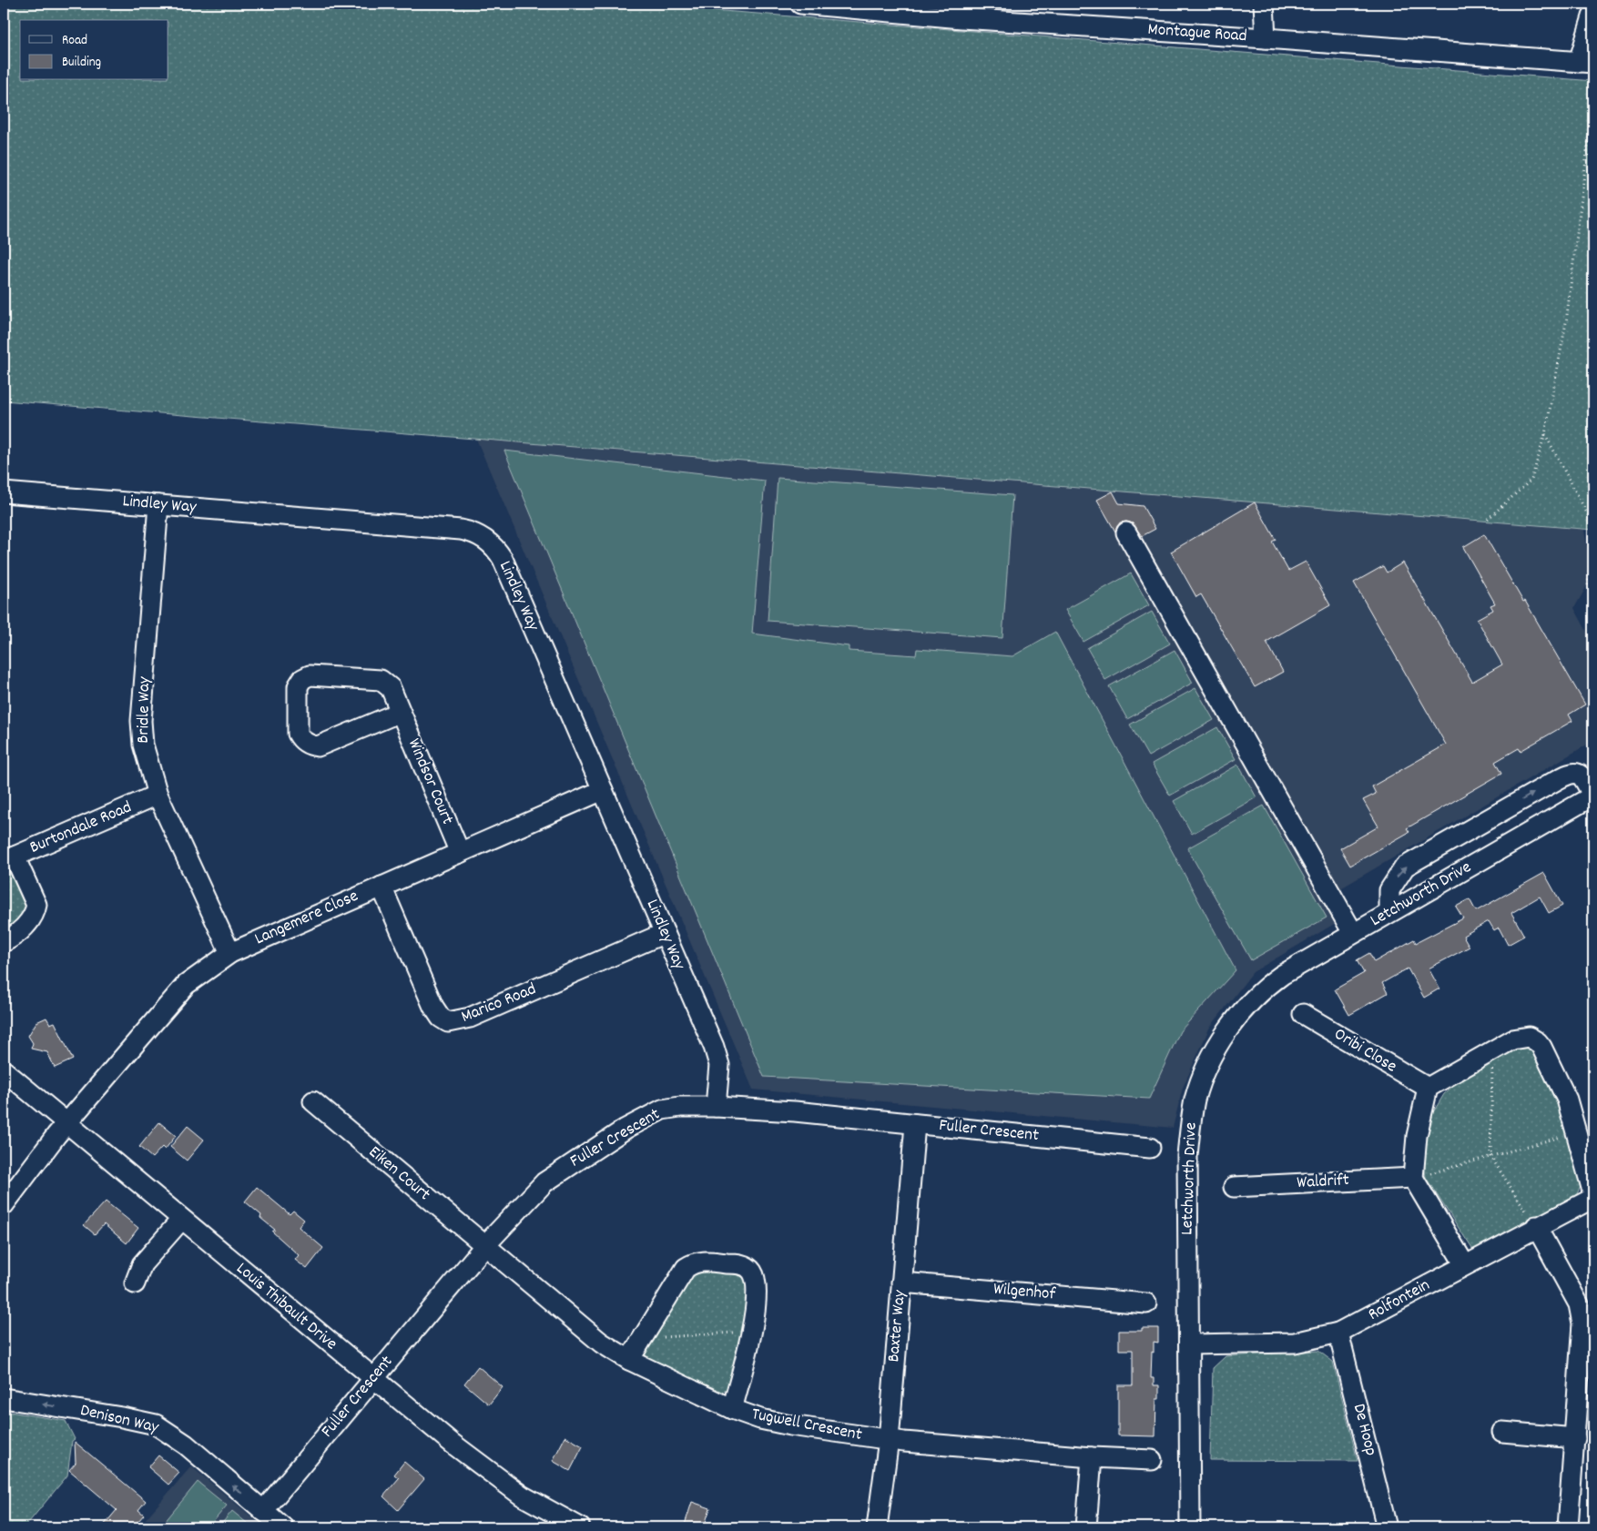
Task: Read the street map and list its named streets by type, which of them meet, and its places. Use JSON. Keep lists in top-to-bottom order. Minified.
{"streets":{"street":["Montague Road","Lindley Way","Bridle Way","Windsor Court","Burtondale Road","Letchworth Drive","Langemere Close","Marico Road","Oribi Close","Fuller Crescent","Eiken Court","Waldrift","Wilgenhof","Rolfontein","Louis Thibault Drive","Baxter Way","Denison Way","Tugwell Crescent","De Hoop"]},"crossings":[["Lindley Way","Bridle Way"],["Lindley Way","Langemere Close"],["Lindley Way","Marico Road"],["Lindley Way","Fuller Crescent"],["Bridle Way","Burtondale Road"],["Bridle Way","Langemere Close"],["Windsor Court","Langemere Close"],["Letchworth Drive","Rolfontein"],["Langemere Close","Marico Road"],["Langemere Close","Louis Thibault Drive"],["Fuller Crescent","Eiken Court"],["Fuller Crescent","Louis Thibault Drive"],["Fuller Crescent","Baxter Way"],["Fuller Crescent","Denison Way"],["Fuller Crescent","Tugwell Crescent"],["Eiken Court","Tugwell Crescent"],["Wilgenhof","Baxter Way"],["Rolfontein","De Hoop"],["Baxter Way","Tugwell Crescent"]],"one_way":["Denison Way"],"legend":["Road","Building"]}
